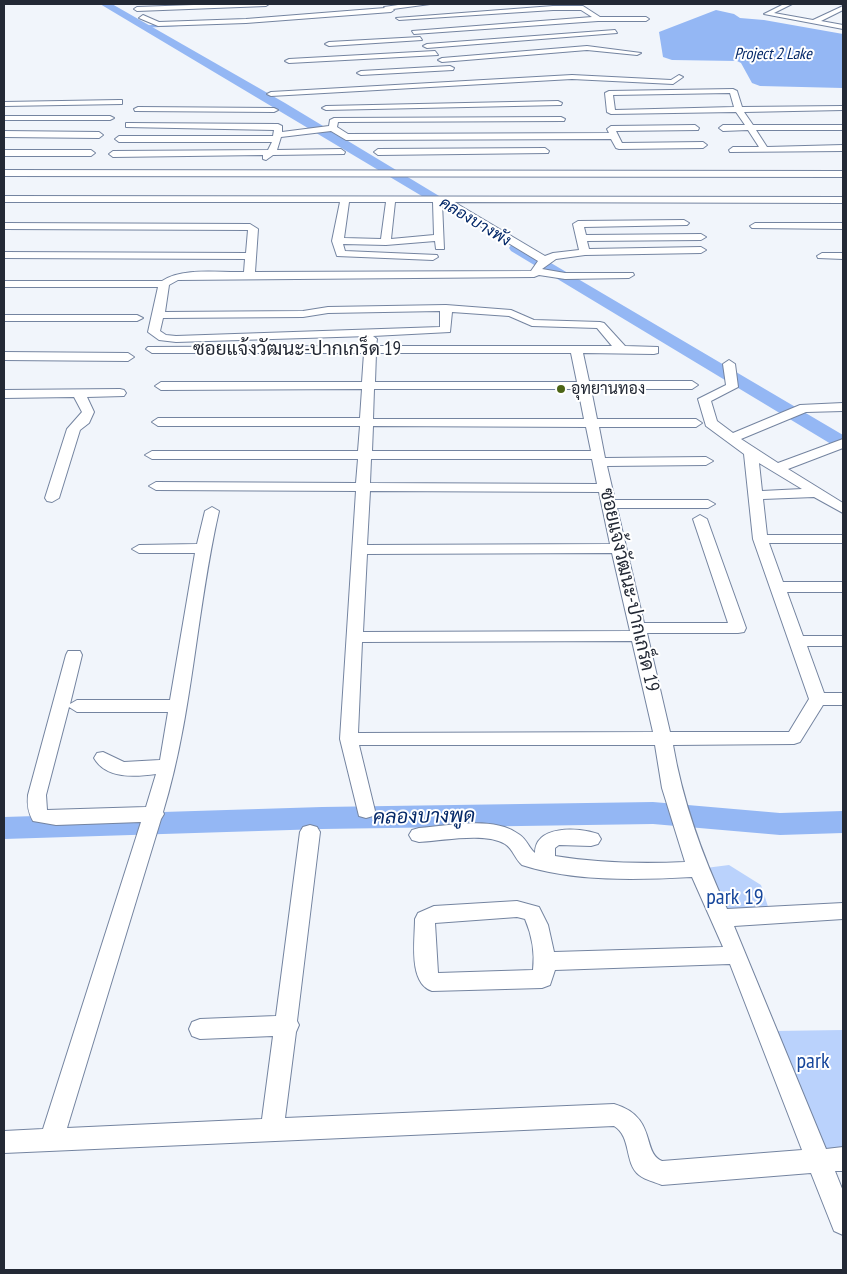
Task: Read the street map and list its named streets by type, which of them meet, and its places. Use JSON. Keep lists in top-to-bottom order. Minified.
{"streets":{"street":["ซอยแจ้งวัฒนะ-ปากเกร็ด 19"]},"water":["Project 2 Lake","คลองบางพัง","คลองบางพูด"],"parks":["park 19","park"],"places":["อุทยานทอง"]}
